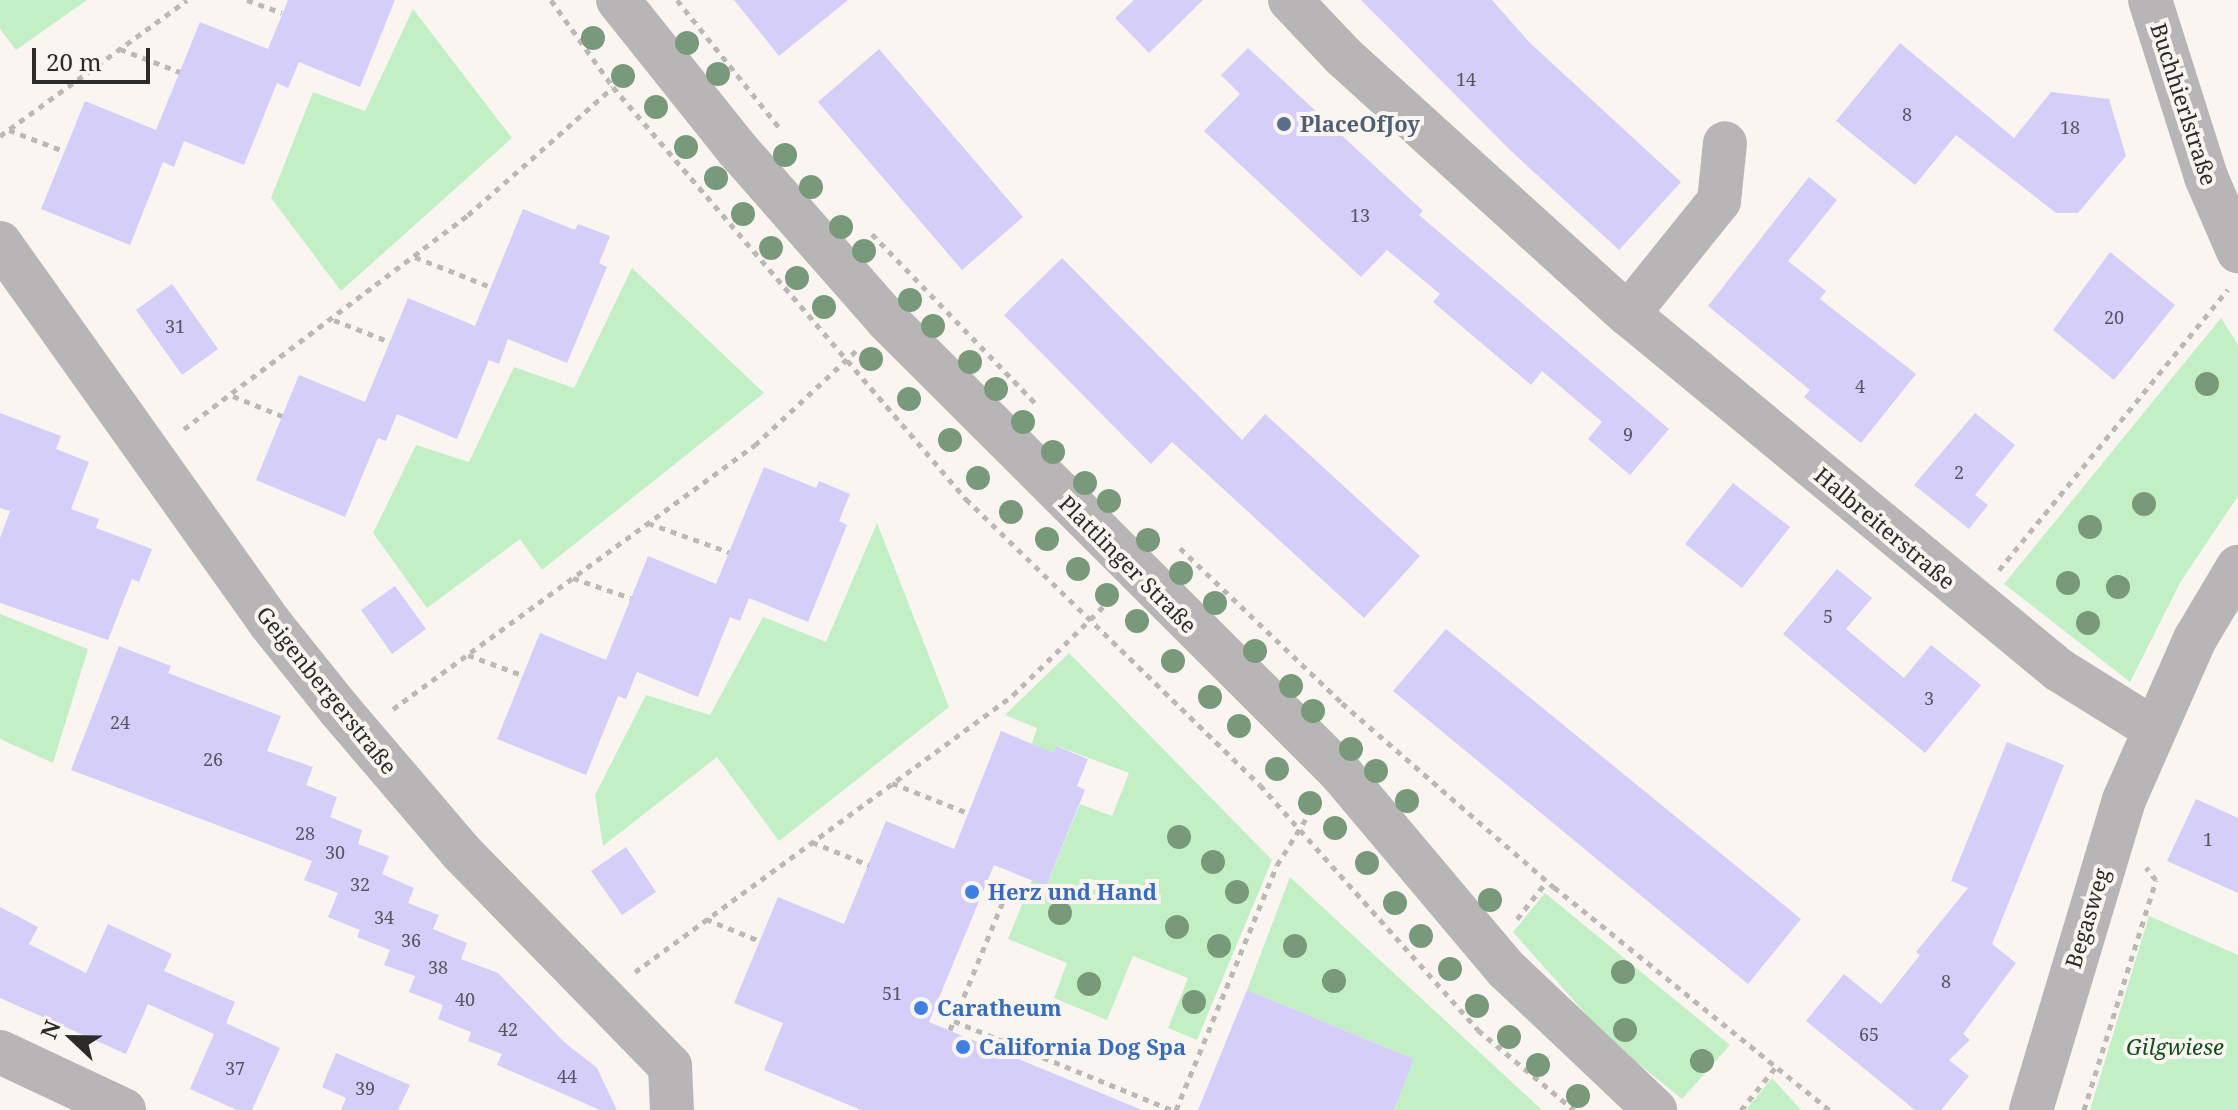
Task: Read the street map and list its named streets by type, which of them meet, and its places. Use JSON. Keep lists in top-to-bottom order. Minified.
{"streets":{"street":["Buchhierlstraße","Halbreiterstraße","Plattlinger Straße","Geigenbergerstraße","Begasweg"]},"crossings":[["Halbreiterstraße","Begasweg"]],"parks":["Gilgwiese"],"places":["PlaceOfJoy","Herz und Hand","Caratheum","California Dog Spa"],"house_numbers":["14","8","18","13","20","31","4","9","2","5","3","24","26","28","1","30","32","34","36","38","8","51","40","42","65","37","44","39"],"scale_bar":"20 m","north":"left"}
